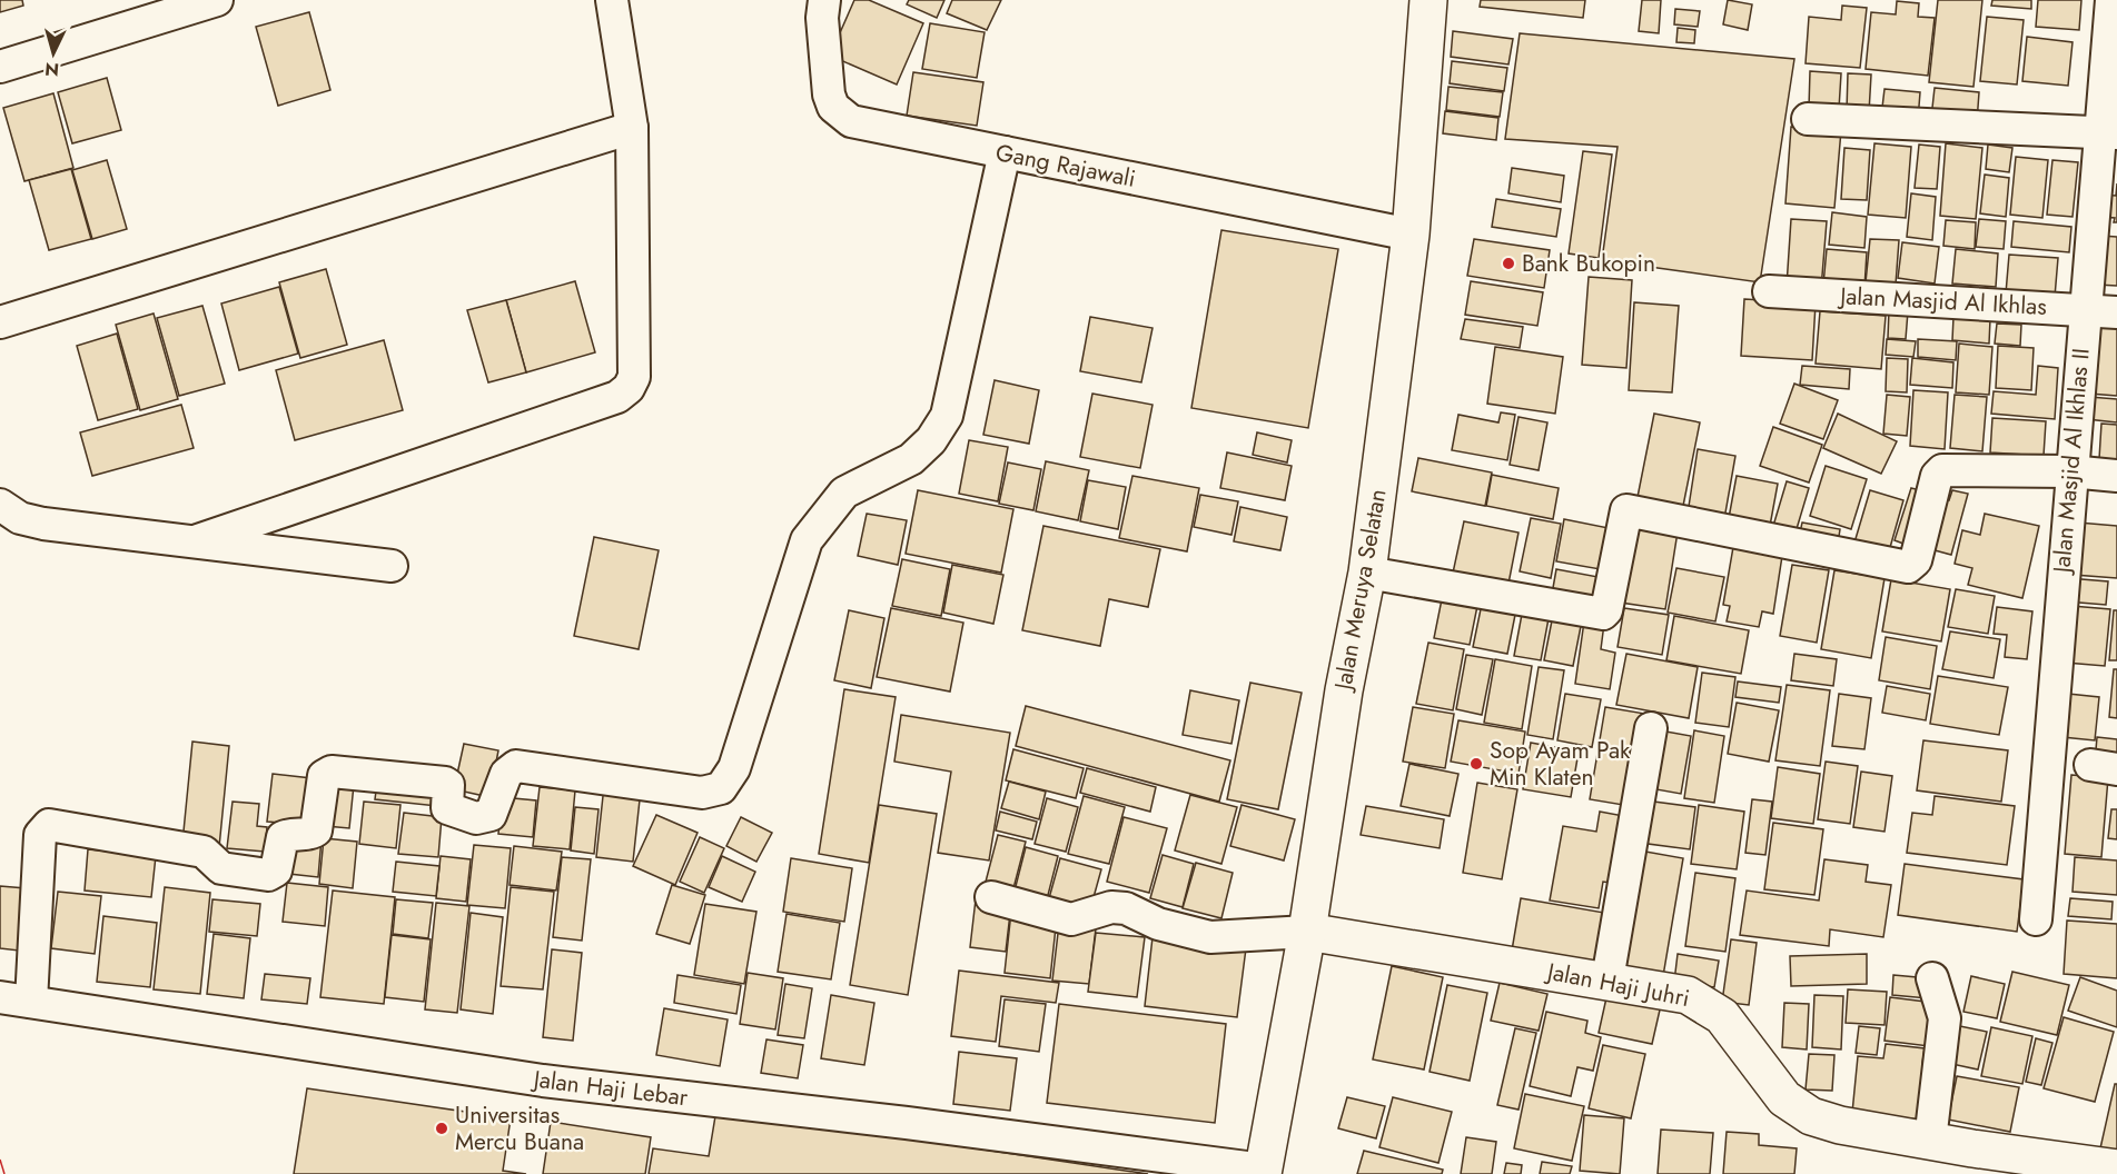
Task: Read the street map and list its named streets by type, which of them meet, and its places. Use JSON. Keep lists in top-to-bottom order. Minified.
{"streets":{"main road":["Jalan Meruya Selatan","Jalan Haji Juhri"],"street":["Gang Rajawali","Jalan Masjid Al Ikhlas","Jalan Masjid Al Ikhlas II","Jalan Haji Lebar"]},"crossings":[["Gang Rajawali","Jalan Meruya Selatan"],["Jalan Masjid Al Ikhlas","Jalan Masjid Al Ikhlas II"],["Jalan Meruya Selatan","Jalan Haji Juhri"],["Jalan Meruya Selatan","Jalan Haji Lebar"]],"places":["Bank Bukopin","Sop Ayam Pak Min Klaten","Universitas Mercu Buana"],"north":"bottom"}
